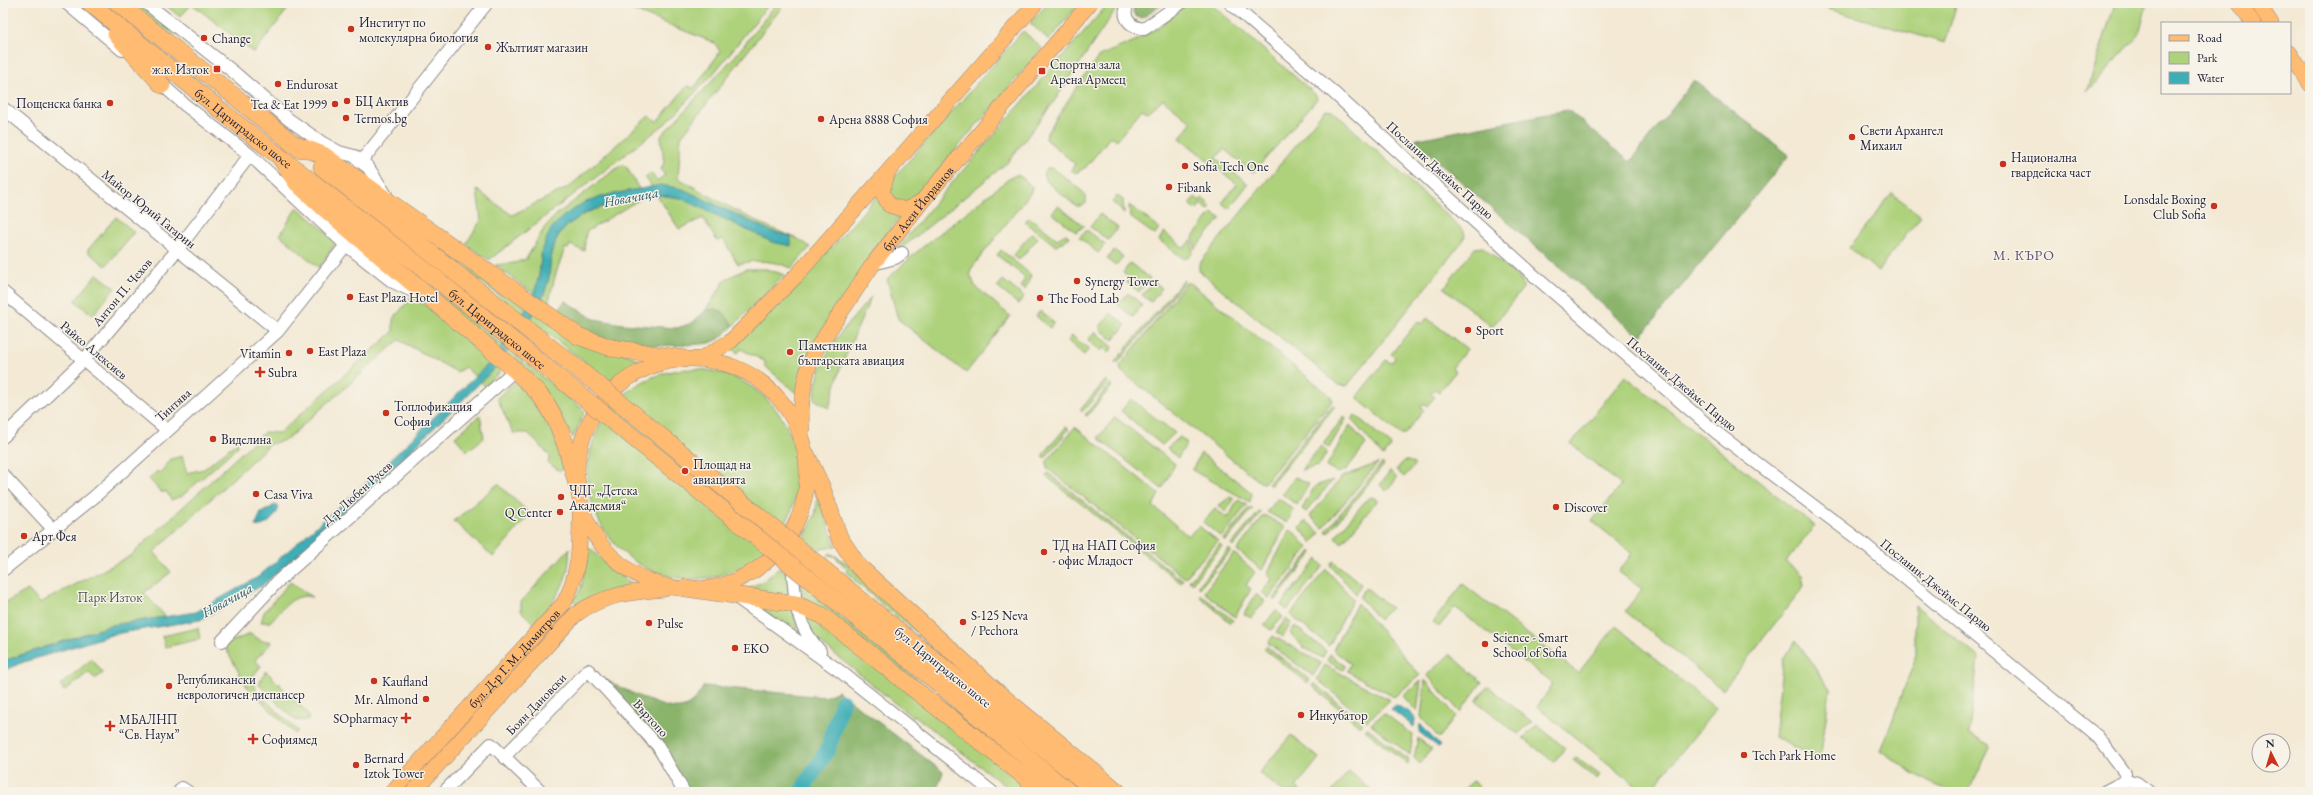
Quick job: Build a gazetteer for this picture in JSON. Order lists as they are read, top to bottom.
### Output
{
  "streets": {
    "highway": ["бул. Цариградско шосе"],
    "main road": ["бул. Асен Йорданов", "бул. Д-р Г. М. Димитров"],
    "street": [
      "Посланик Джеймс Пардю",
      "Майор Юрий Гагарин",
      "Антон П. Чехов",
      "Райко Алексиев",
      "Тинтява",
      "Д-р Любен Русев",
      "Боян Дановски",
      "Въртопо"
    ]
  },
  "crossings": [
    ["бул. Цариградско шосе", "Антон П. Чехов"],
    ["бул. Цариградско шосе", "Тинтява"],
    ["бул. Асен Йорданов", "бул. Д-р Г. М. Димитров"],
    ["Майор Юрий Гагарин", "Антон П. Чехов"],
    ["Майор Юрий Гагарин", "Тинтява"],
    ["Антон П. Чехов", "Райко Алексиев"],
    ["Райко Алексиев", "Тинтява"],
    ["Боян Дановски", "Въртопо"]
  ],
  "districts": ["М. КЪРО"],
  "water": ["Новачица"],
  "parks": ["Парк Изток"],
  "places": {
    "other": [
      "Институт по молекулярна биология",
      "Change",
      "Жълтият магазин",
      "Endurosat",
      "БЦ Актив",
      "Пощенска банка",
      "Tea & Eat 1999",
      "Termos.bg",
      "Арена 8888 София",
      "Свети Архангел Михаил",
      "Национална гвардейска част",
      "Sofia Tech One",
      "Fibank",
      "Lonsdale Boxing Club Sofia",
      "Synergy Tower",
      "East Plaza Hotel",
      "The Food Lab",
      "Sport",
      "East Plaza",
      "Паметник на българската авиация",
      "Vitamin",
      "Топлофикация София",
      "Виделина",
      "Площад на авиацията",
      "Casa Viva",
      "ЧДГ „Детска Академия“",
      "Discover",
      "Q Center",
      "Арт Фея",
      "ТД на НАП София - офис Младост",
      "S-125 Neva / Pechora",
      "Pulse",
      "Science - Smart School of Sofia",
      "EKO",
      "Kaufland",
      "Републикански неврологичен диспансер",
      "Mr. Almond",
      "Инкубатор",
      "Tech Park Home",
      "Bernard Iztok Tower"
    ],
    "transit": ["ж.к. Изток", "Спортна зала Арена Армеец"],
    "health": [
      "Subra",
      "SOpharmacy",
      "MБАЛНП “Св. Наум”",
      "Софиямед"
    ]
  },
  "legend": ["Road", "Park", "Water"],
  "north": "top"
}
